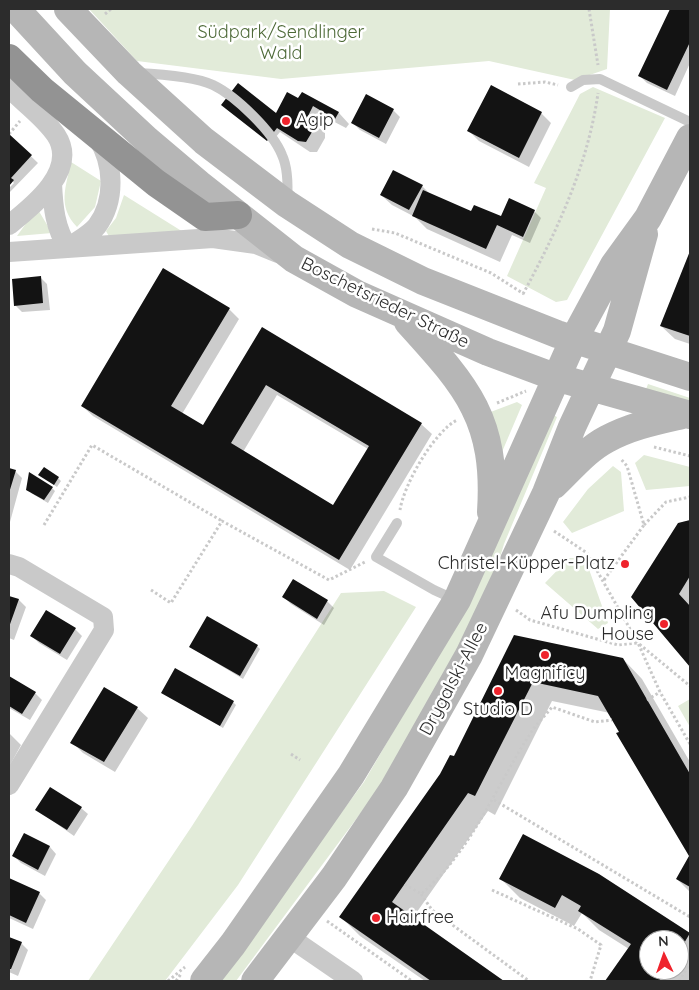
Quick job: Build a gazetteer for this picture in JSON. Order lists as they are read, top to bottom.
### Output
{
  "streets": {
    "main road": ["Boschetsrieder Straße", "Drygalski-Allee"]
  },
  "crossings": [
    ["Boschetsrieder Straße", "Drygalski-Allee"]
  ],
  "parks": ["Südpark/Sendlinger Wald"],
  "places": [
    "Agip",
    "Christel-Küpper-Platz",
    "Afu Dumpling House",
    "Magnificy",
    "Studio D",
    "Hairfree"
  ],
  "north": "top"
}
